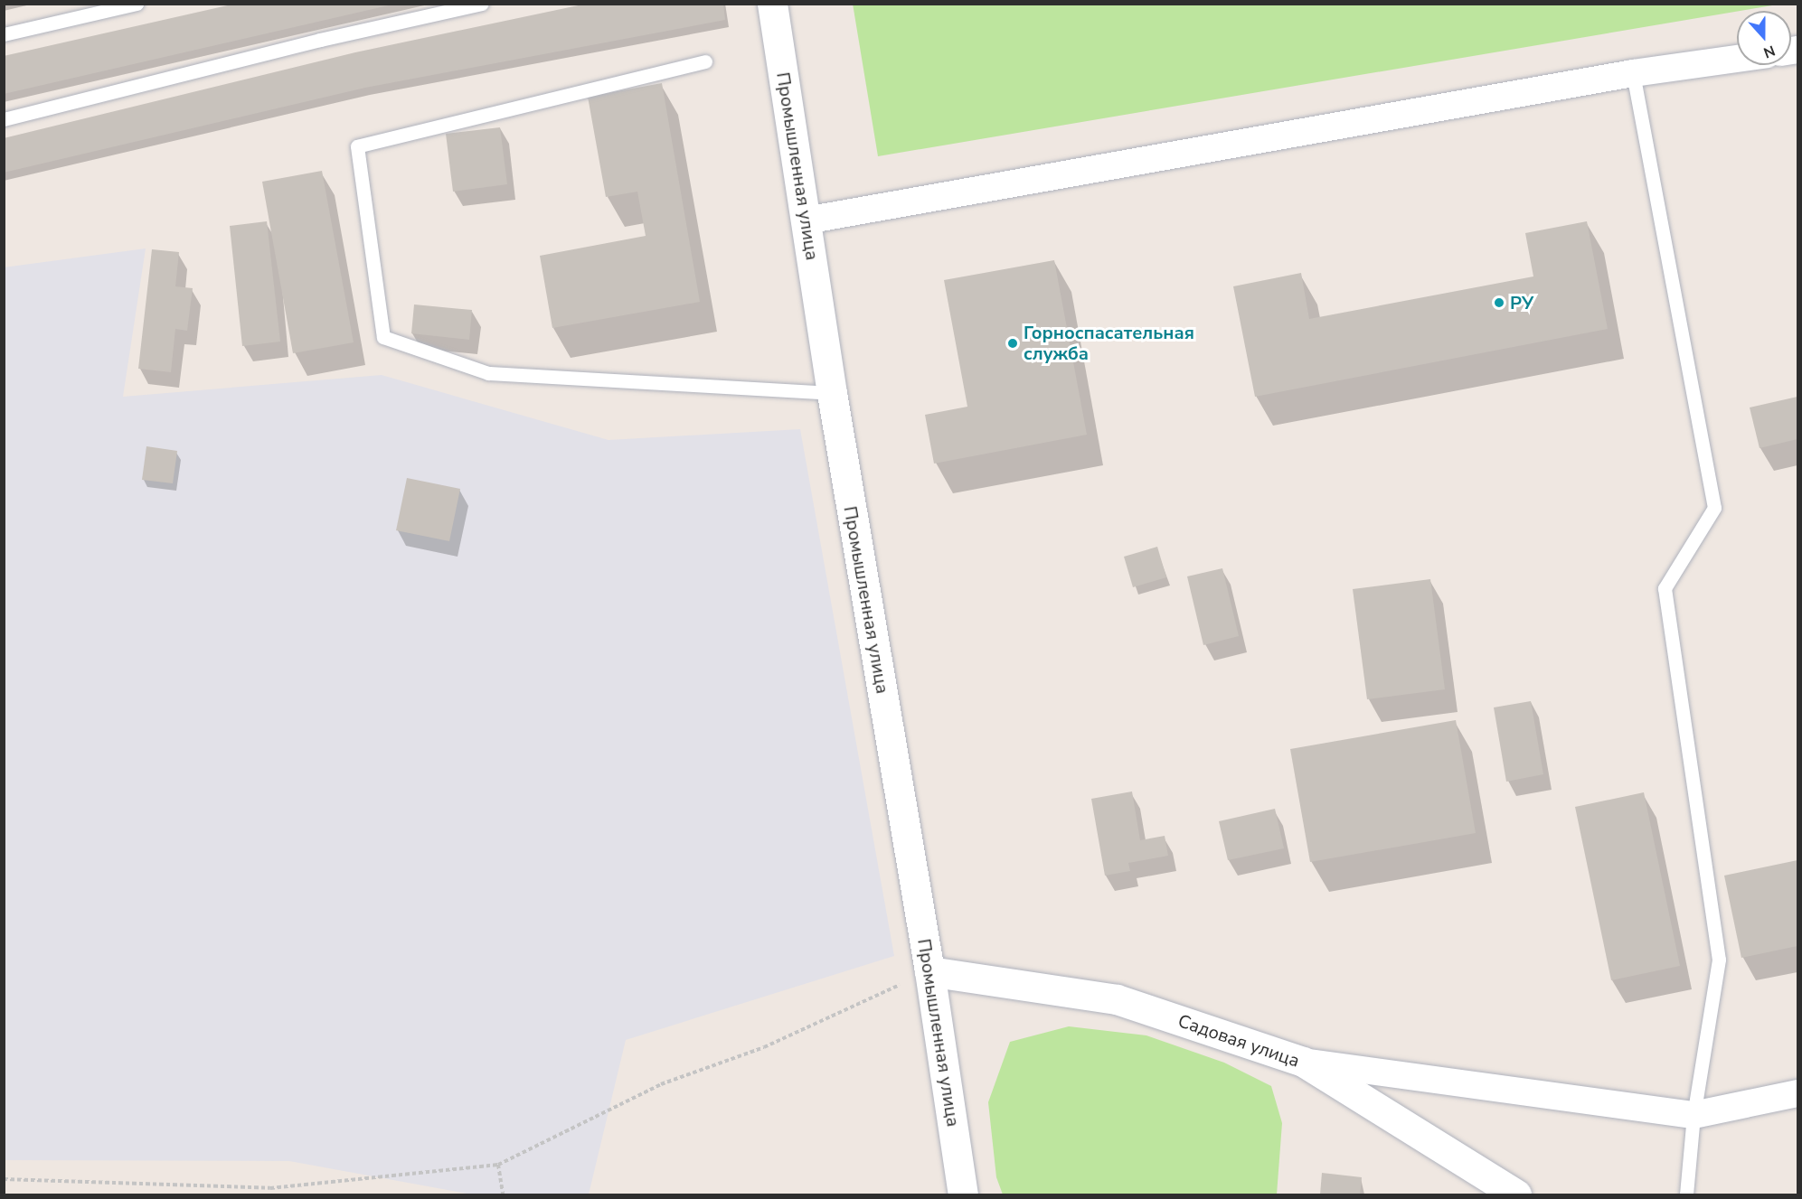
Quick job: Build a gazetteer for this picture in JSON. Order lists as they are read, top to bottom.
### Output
{
  "streets": {
    "main road": ["Промышленная улица", "Садовая улица"]
  },
  "crossings": [
    ["Промышленная улица", "Садовая улица"]
  ],
  "places": ["РУ", "Горноспасательная служба"],
  "north": "bottom"
}
